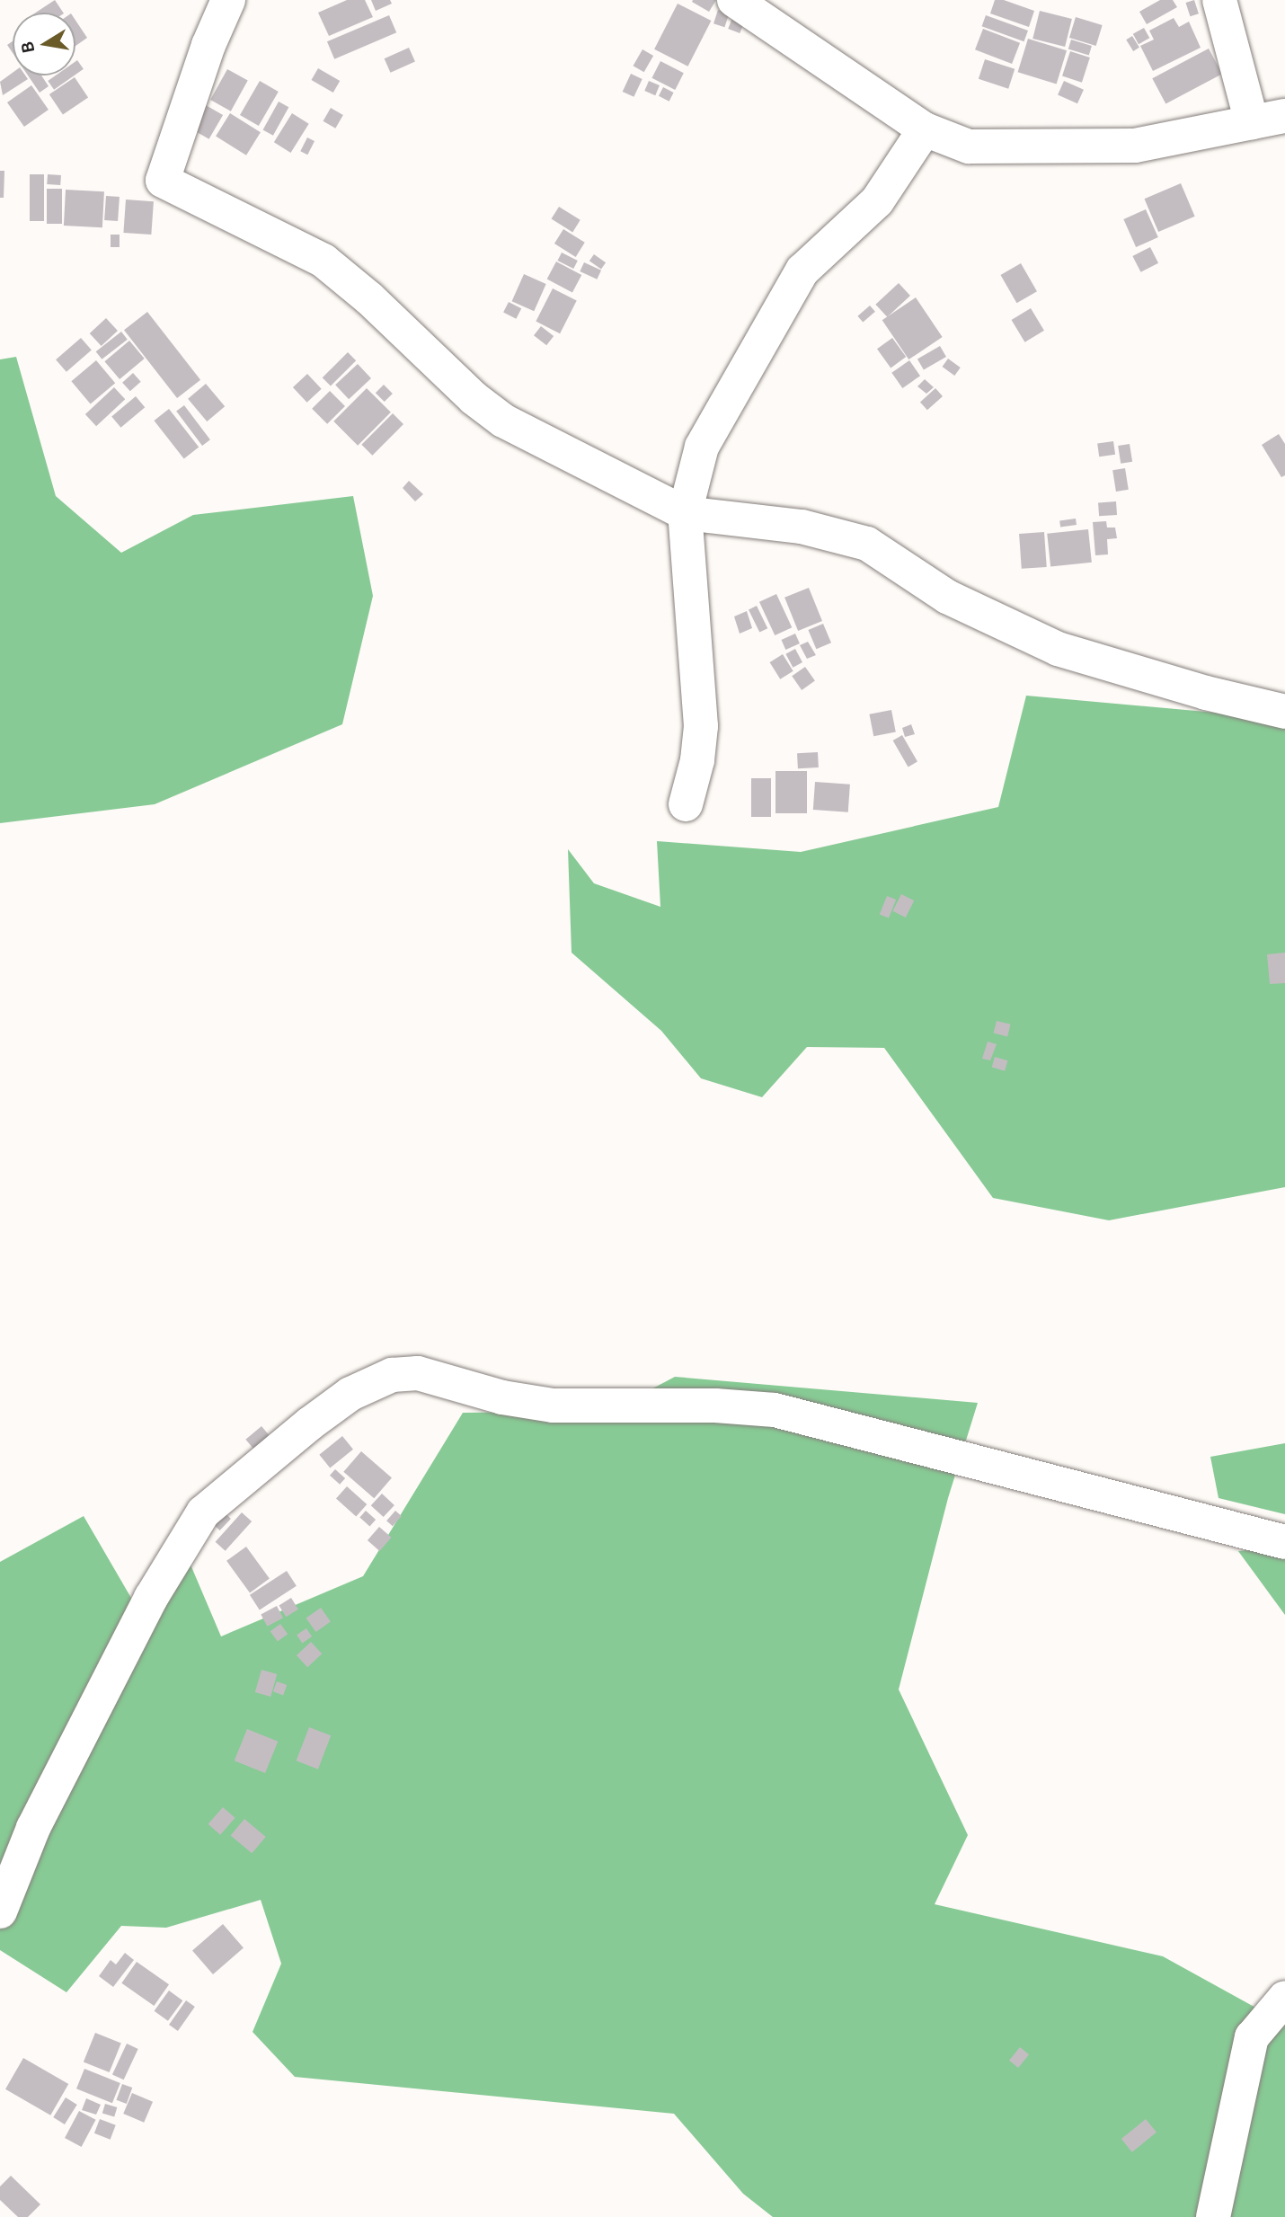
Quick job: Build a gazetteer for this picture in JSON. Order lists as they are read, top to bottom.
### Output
{
  "north": "left"
}
